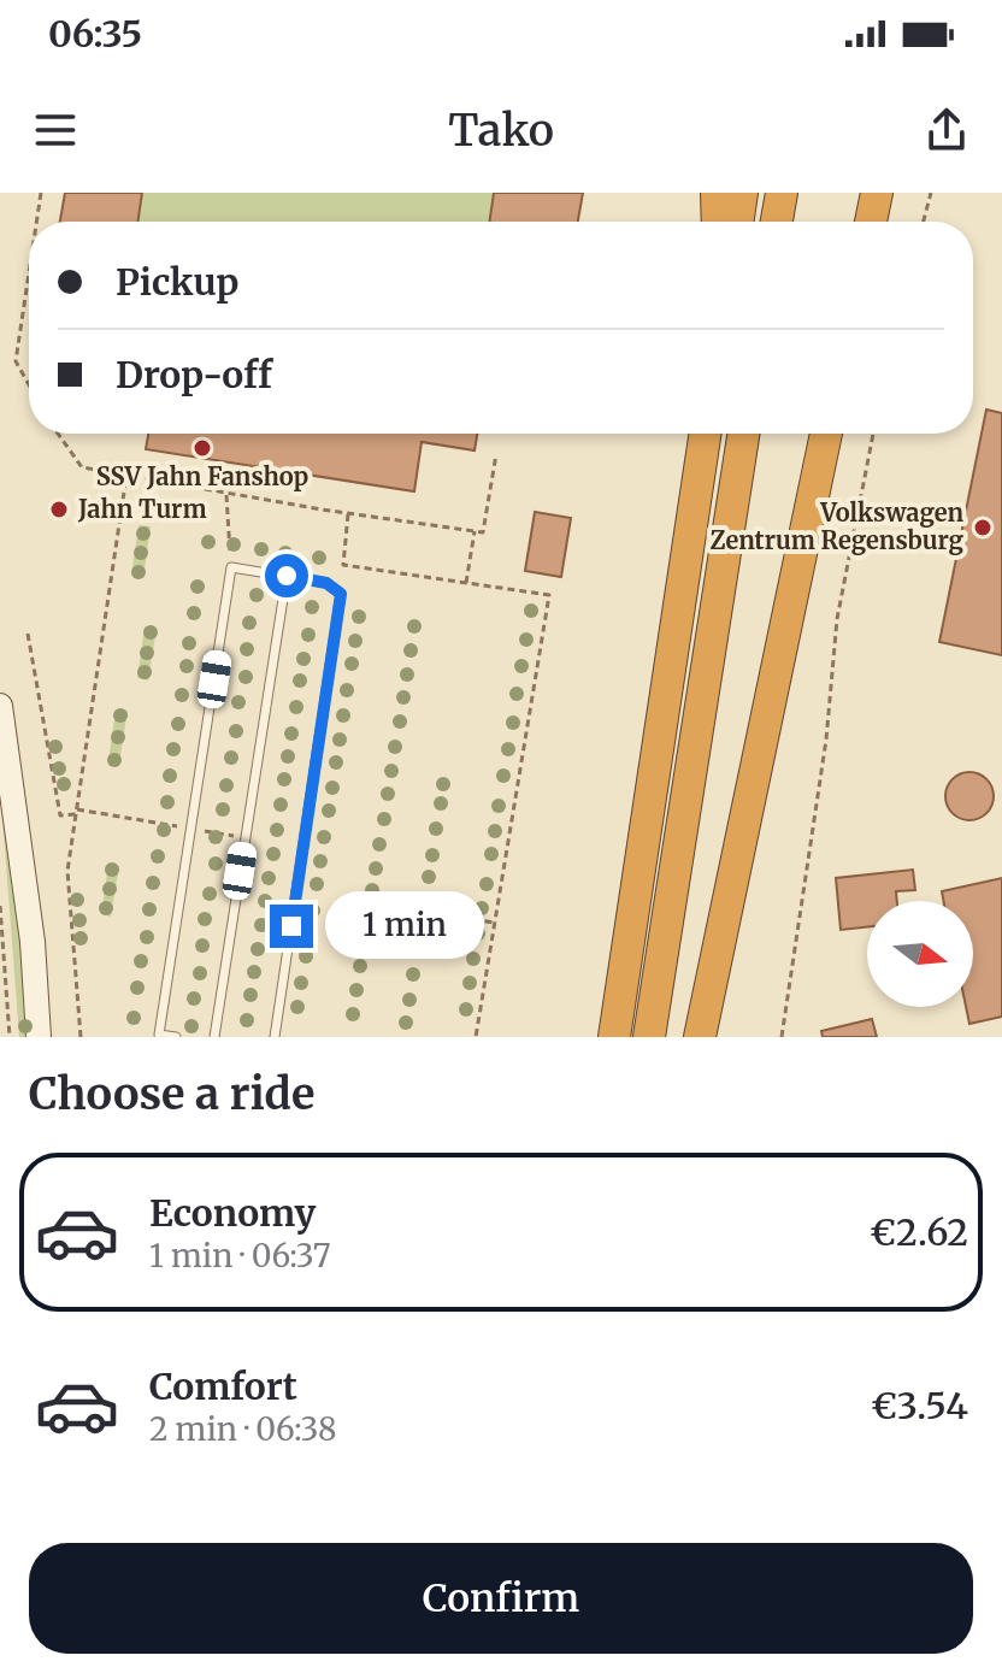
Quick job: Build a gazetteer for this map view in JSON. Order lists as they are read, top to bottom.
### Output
{
  "places": ["SSV Jahn Fanshop", "Jahn Turm", "Volkswagen Zentrum Regensburg"],
  "north": "right",
  "page": {
    "status": "06:35",
    "header": "Tako",
    "banner": ["Pickup", "Drop-off"],
    "bubble": "1 min",
    "heading": "Choose a ride",
    "list": [
      {
        "name": "Economy",
        "note": "1 min · 06:37",
        "value": "€2.62"
      },
      {
        "name": "Comfort",
        "note": "2 min · 06:38",
        "value": "€3.54"
      }
    ],
    "buttons": "Confirm"
  }
}
